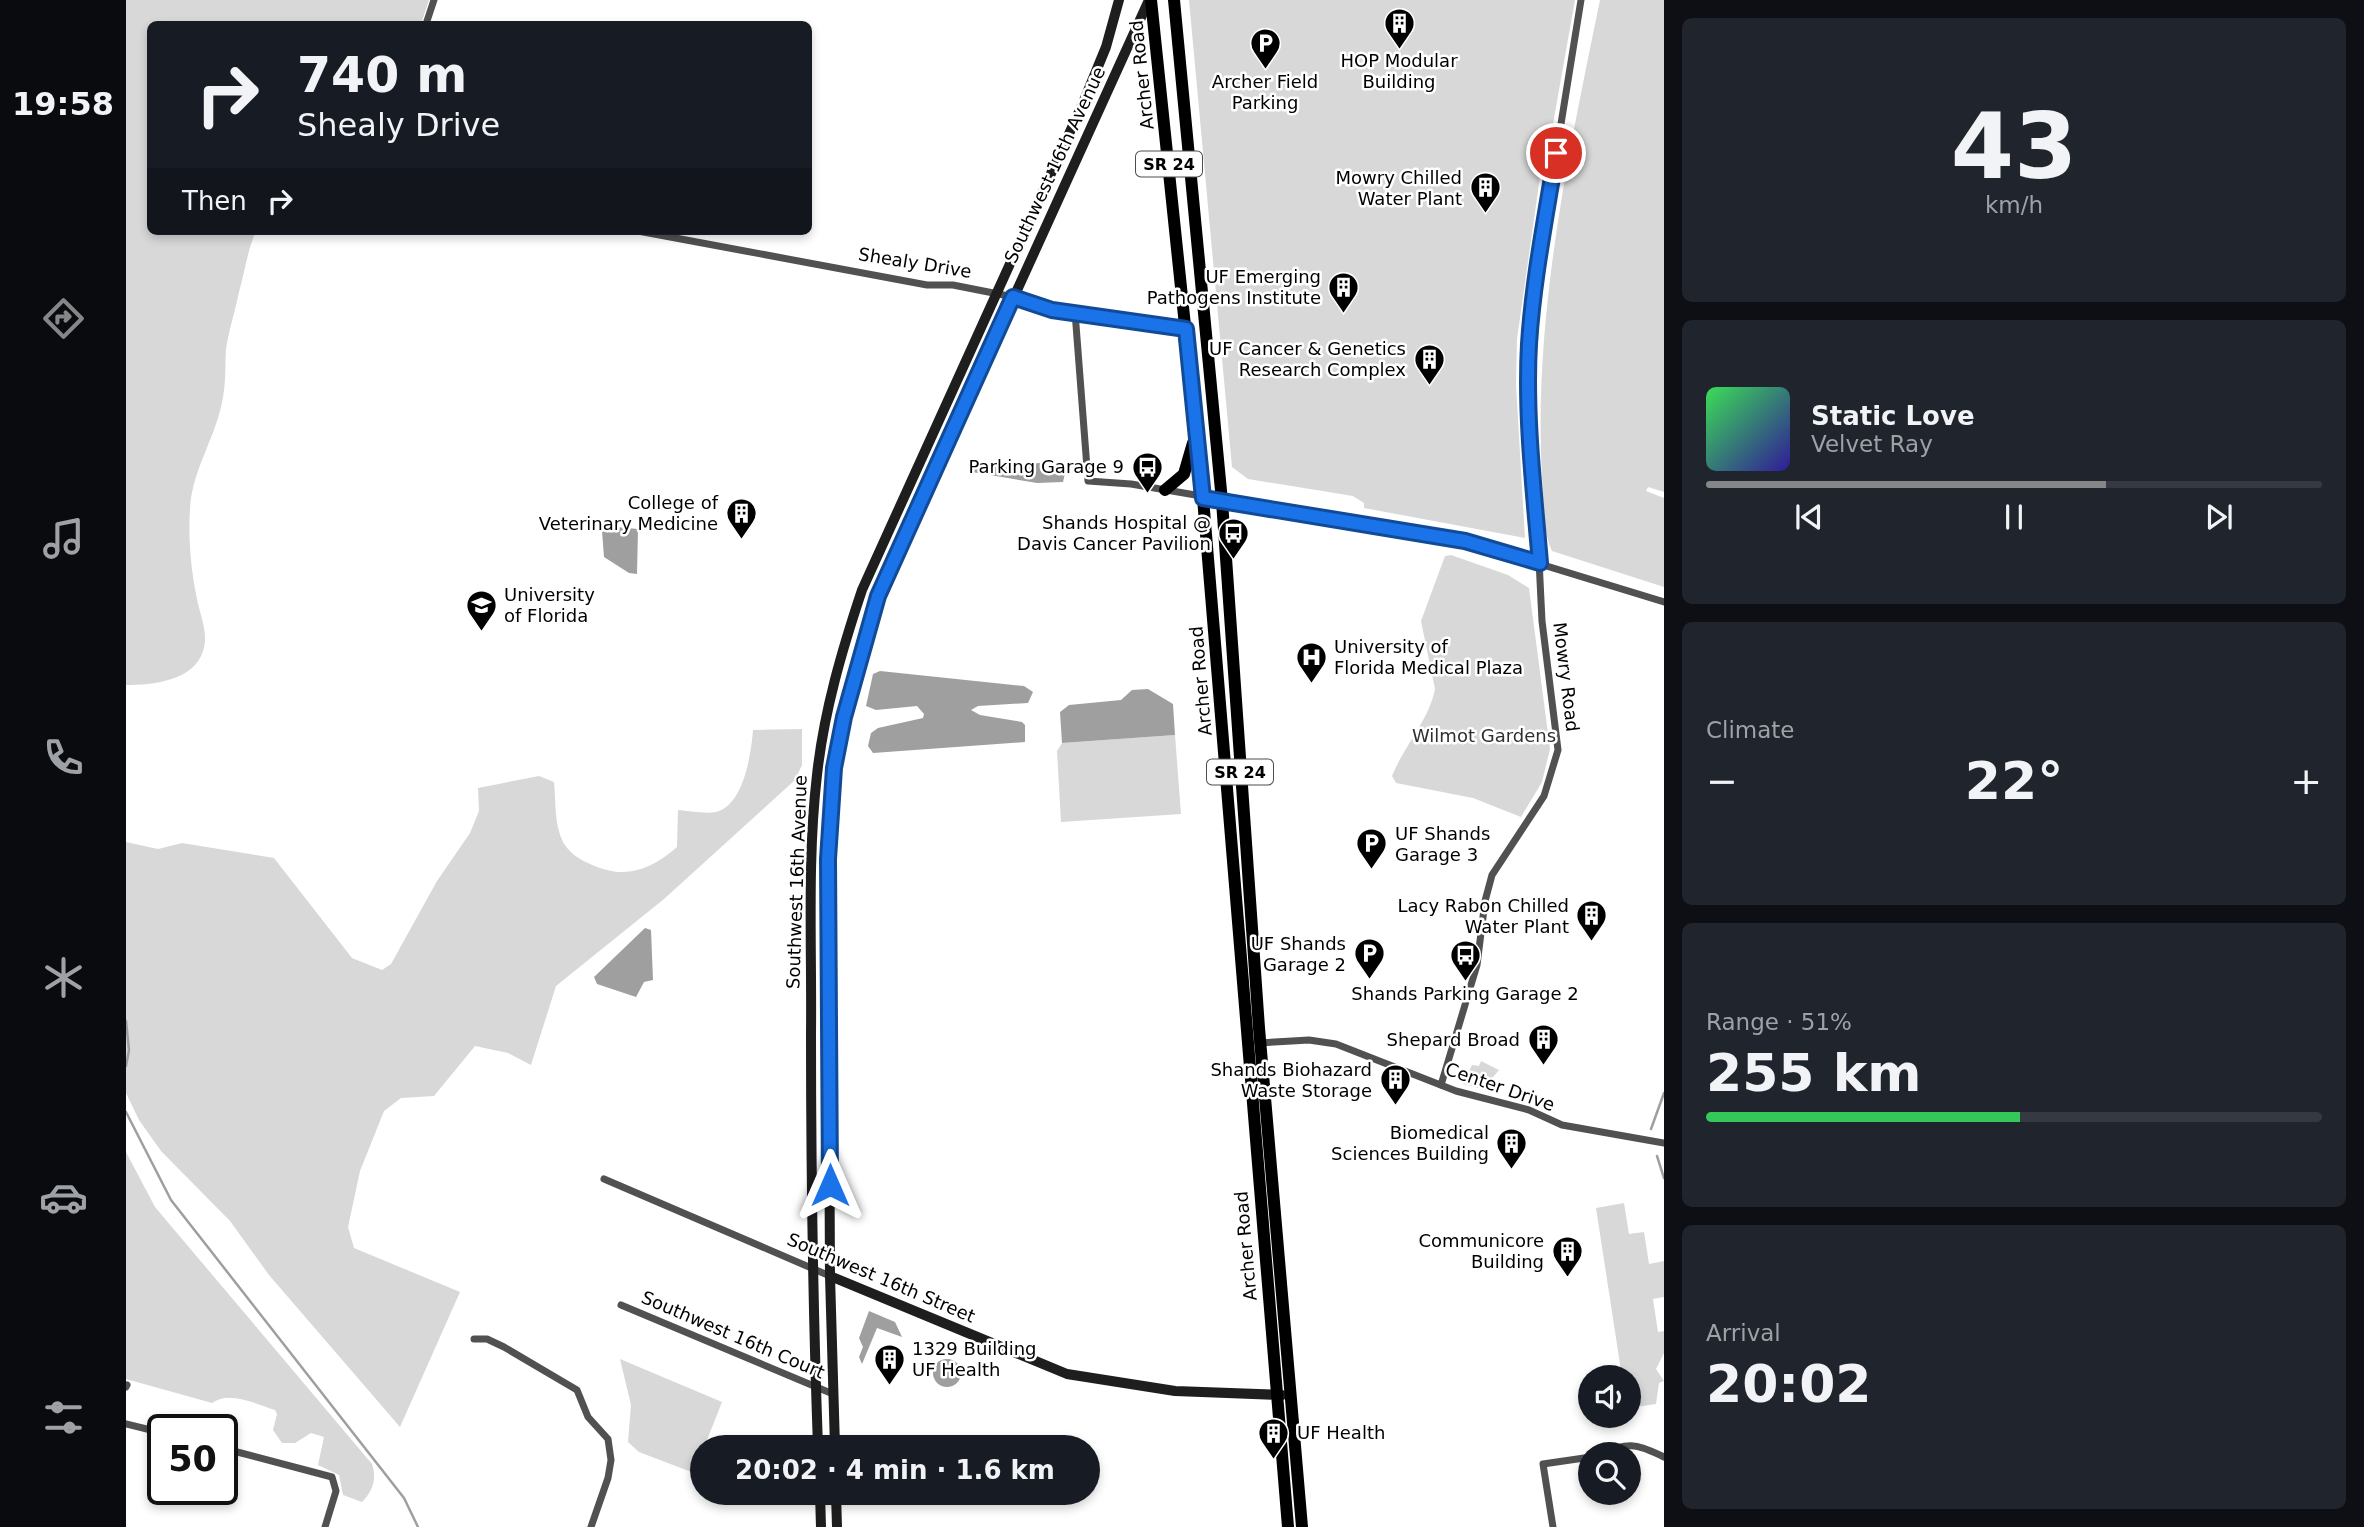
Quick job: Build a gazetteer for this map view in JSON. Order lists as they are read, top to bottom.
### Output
{
  "streets": {
    "main road": [
      "Archer Road",
      "SR 24",
      "Southwest 16th Avenue",
      "Southwest 16th Street"
    ],
    "street": [
      "Shealy Drive",
      "Mowry Road",
      "Center Drive",
      "Southwest 16th Court"
    ]
  },
  "crossings": [
    ["Archer Road", "Southwest 16th Avenue"],
    ["Archer Road", "Shealy Drive"],
    ["Archer Road", "Center Drive"],
    ["Archer Road", "Southwest 16th Street"],
    ["Southwest 16th Avenue", "Shealy Drive"],
    ["Southwest 16th Avenue", "Southwest 16th Street"],
    ["Southwest 16th Avenue", "Southwest 16th Court"],
    ["Mowry Road", "Center Drive"]
  ],
  "parks": ["Wilmot Gardens"],
  "places": {
    "building": [
      "HOP Modular Building",
      "Mowry Chilled Water Plant",
      "UF Emerging Pathogens Institute",
      "UF Cancer & Genetics Research Complex",
      "College of Veterinary Medicine",
      "Lacy Rabon Chilled Water Plant",
      "Shepard Broad",
      "Shands Biohazard Waste Storage",
      "Biomedical Sciences Building",
      "Communicore Building",
      "1329 Building UF Health",
      "UF Health"
    ],
    "parking": ["Archer Field Parking", "UF Shands Garage 3", "UF Shands Garage 2"],
    "bus stop": ["Parking Garage 9", "Shands Hospital @ Davis Cancer Pavilion", "Shands Parking Garage 2"],
    "school or university": ["University of Florida"],
    "hospital": ["University of Florida Medical Plaza"]
  },
  "page": {
    "tabs": "19:58",
    "tile": [
      ["43", "km/h"],
      "Climate",
      ["Range · 51%", "255 km"],
      ["Arrival", "20:02"]
    ],
    "turn": ["740 m", "Shealy Drive"],
    "then": "Then",
    "song": ["Static Love", "Velvet Ray"],
    "heat": ["−", "22°", "+"],
    "limit": "50",
    "trip": "20:02 · 4 min · 1.6 km"
  }
}
